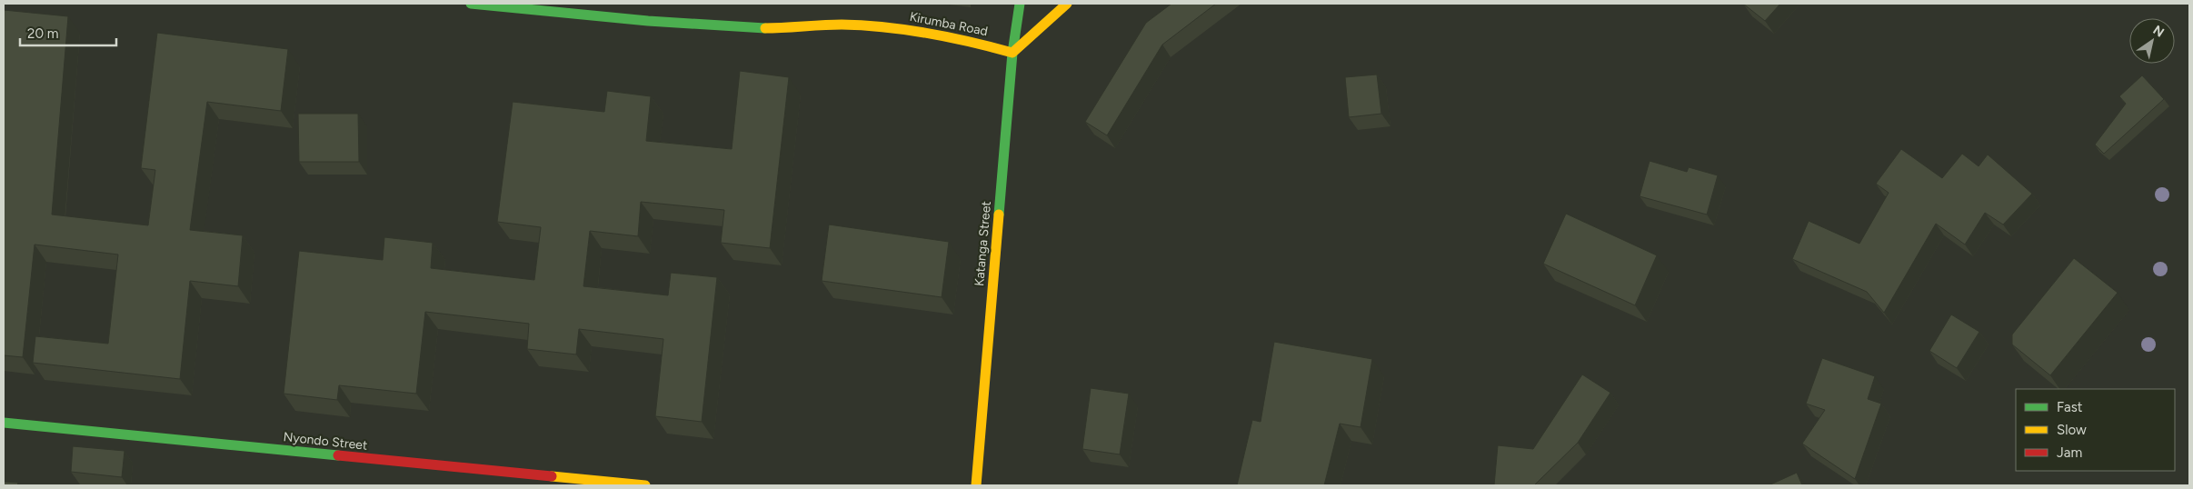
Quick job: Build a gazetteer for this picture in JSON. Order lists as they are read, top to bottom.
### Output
{
  "streets": {
    "street": ["Kirumba Road", "Katanga Street", "Nyondo Street"]
  },
  "crossings": [
    ["Kirumba Road", "Katanga Street"]
  ],
  "legend": ["Fast", "Slow", "Jam"],
  "scale_bar": "20 m",
  "north": "top right"
}
